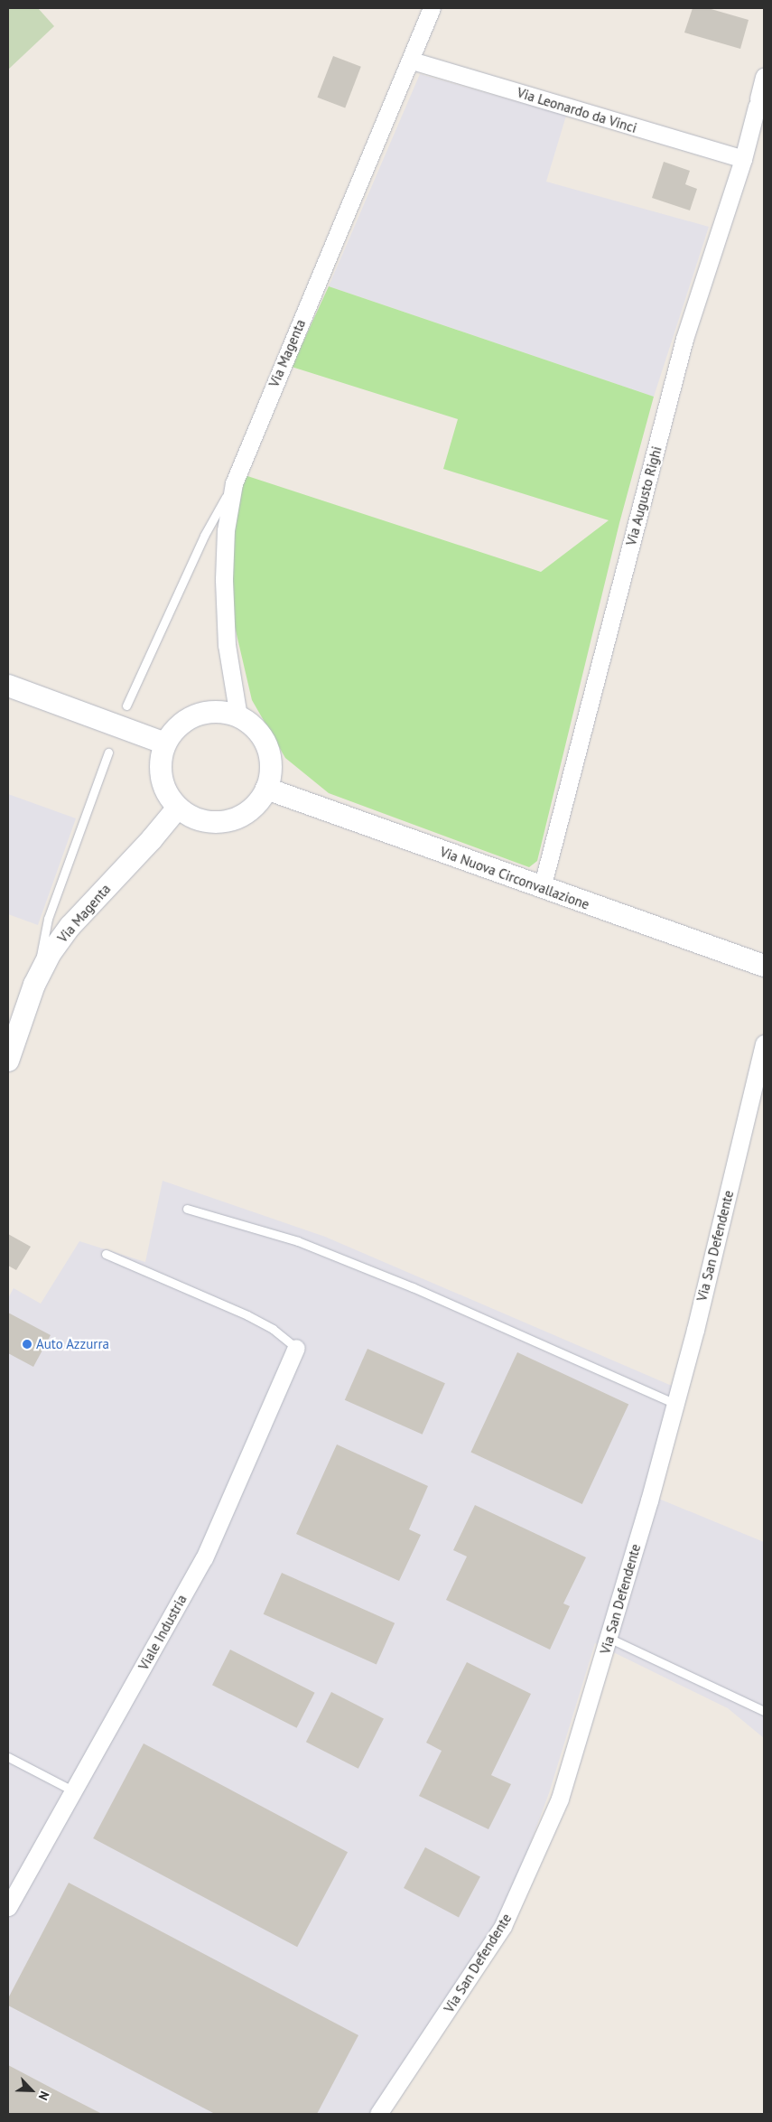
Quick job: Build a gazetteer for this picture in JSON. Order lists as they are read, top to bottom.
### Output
{
  "streets": {
    "street": [
      "Via Leonardo da Vinci",
      "Via Magenta",
      "Via Augusto Righi",
      "Via Nuova Circonvallazione",
      "Via San Defendente",
      "Viale Industria"
    ]
  },
  "crossings": [
    ["Via Leonardo da Vinci", "Via Magenta"],
    ["Via Leonardo da Vinci", "Via Augusto Righi"],
    ["Via Magenta", "Via Nuova Circonvallazione"],
    ["Via Augusto Righi", "Via Nuova Circonvallazione"]
  ],
  "places": ["Auto Azzurra"],
  "north": "bottom right"
}
